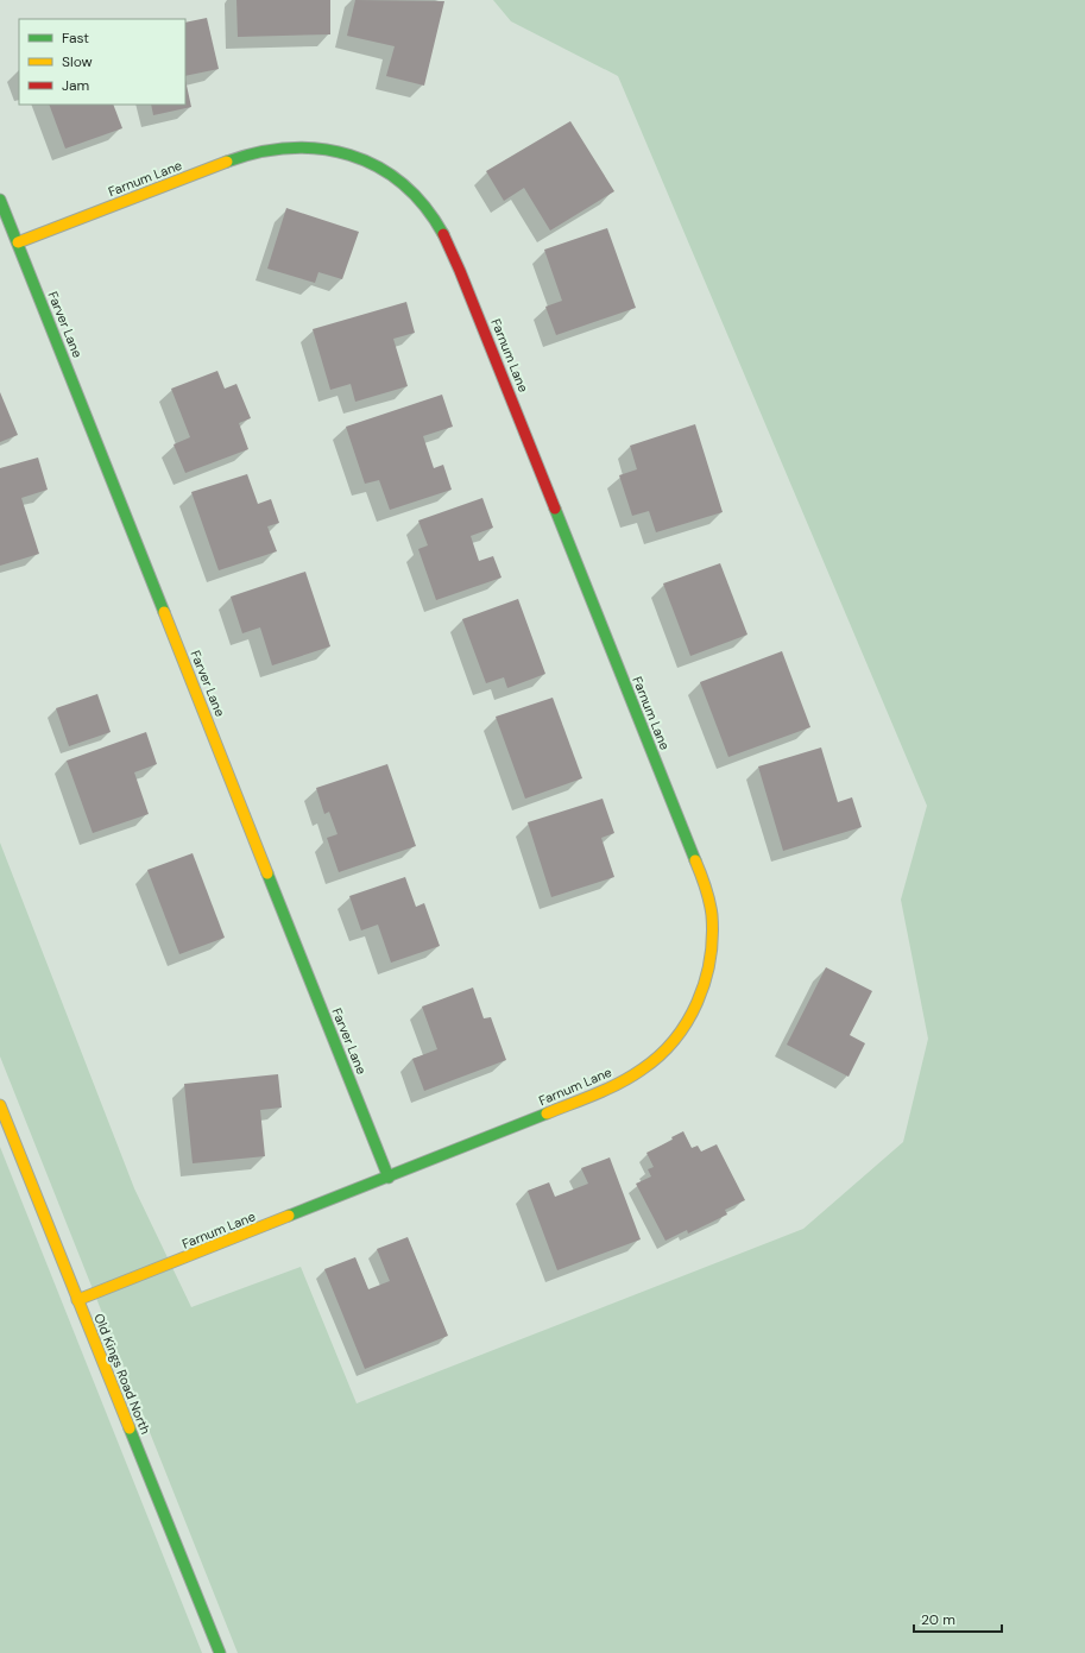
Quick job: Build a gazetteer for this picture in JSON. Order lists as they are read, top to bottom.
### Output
{
  "streets": {
    "street": ["Farnum Lane", "Farver Lane", "Old Kings Road North"]
  },
  "crossings": [
    ["Farnum Lane", "Farver Lane"],
    ["Farnum Lane", "Old Kings Road North"]
  ],
  "legend": ["Fast", "Slow", "Jam"],
  "scale_bar": "20 m"
}
